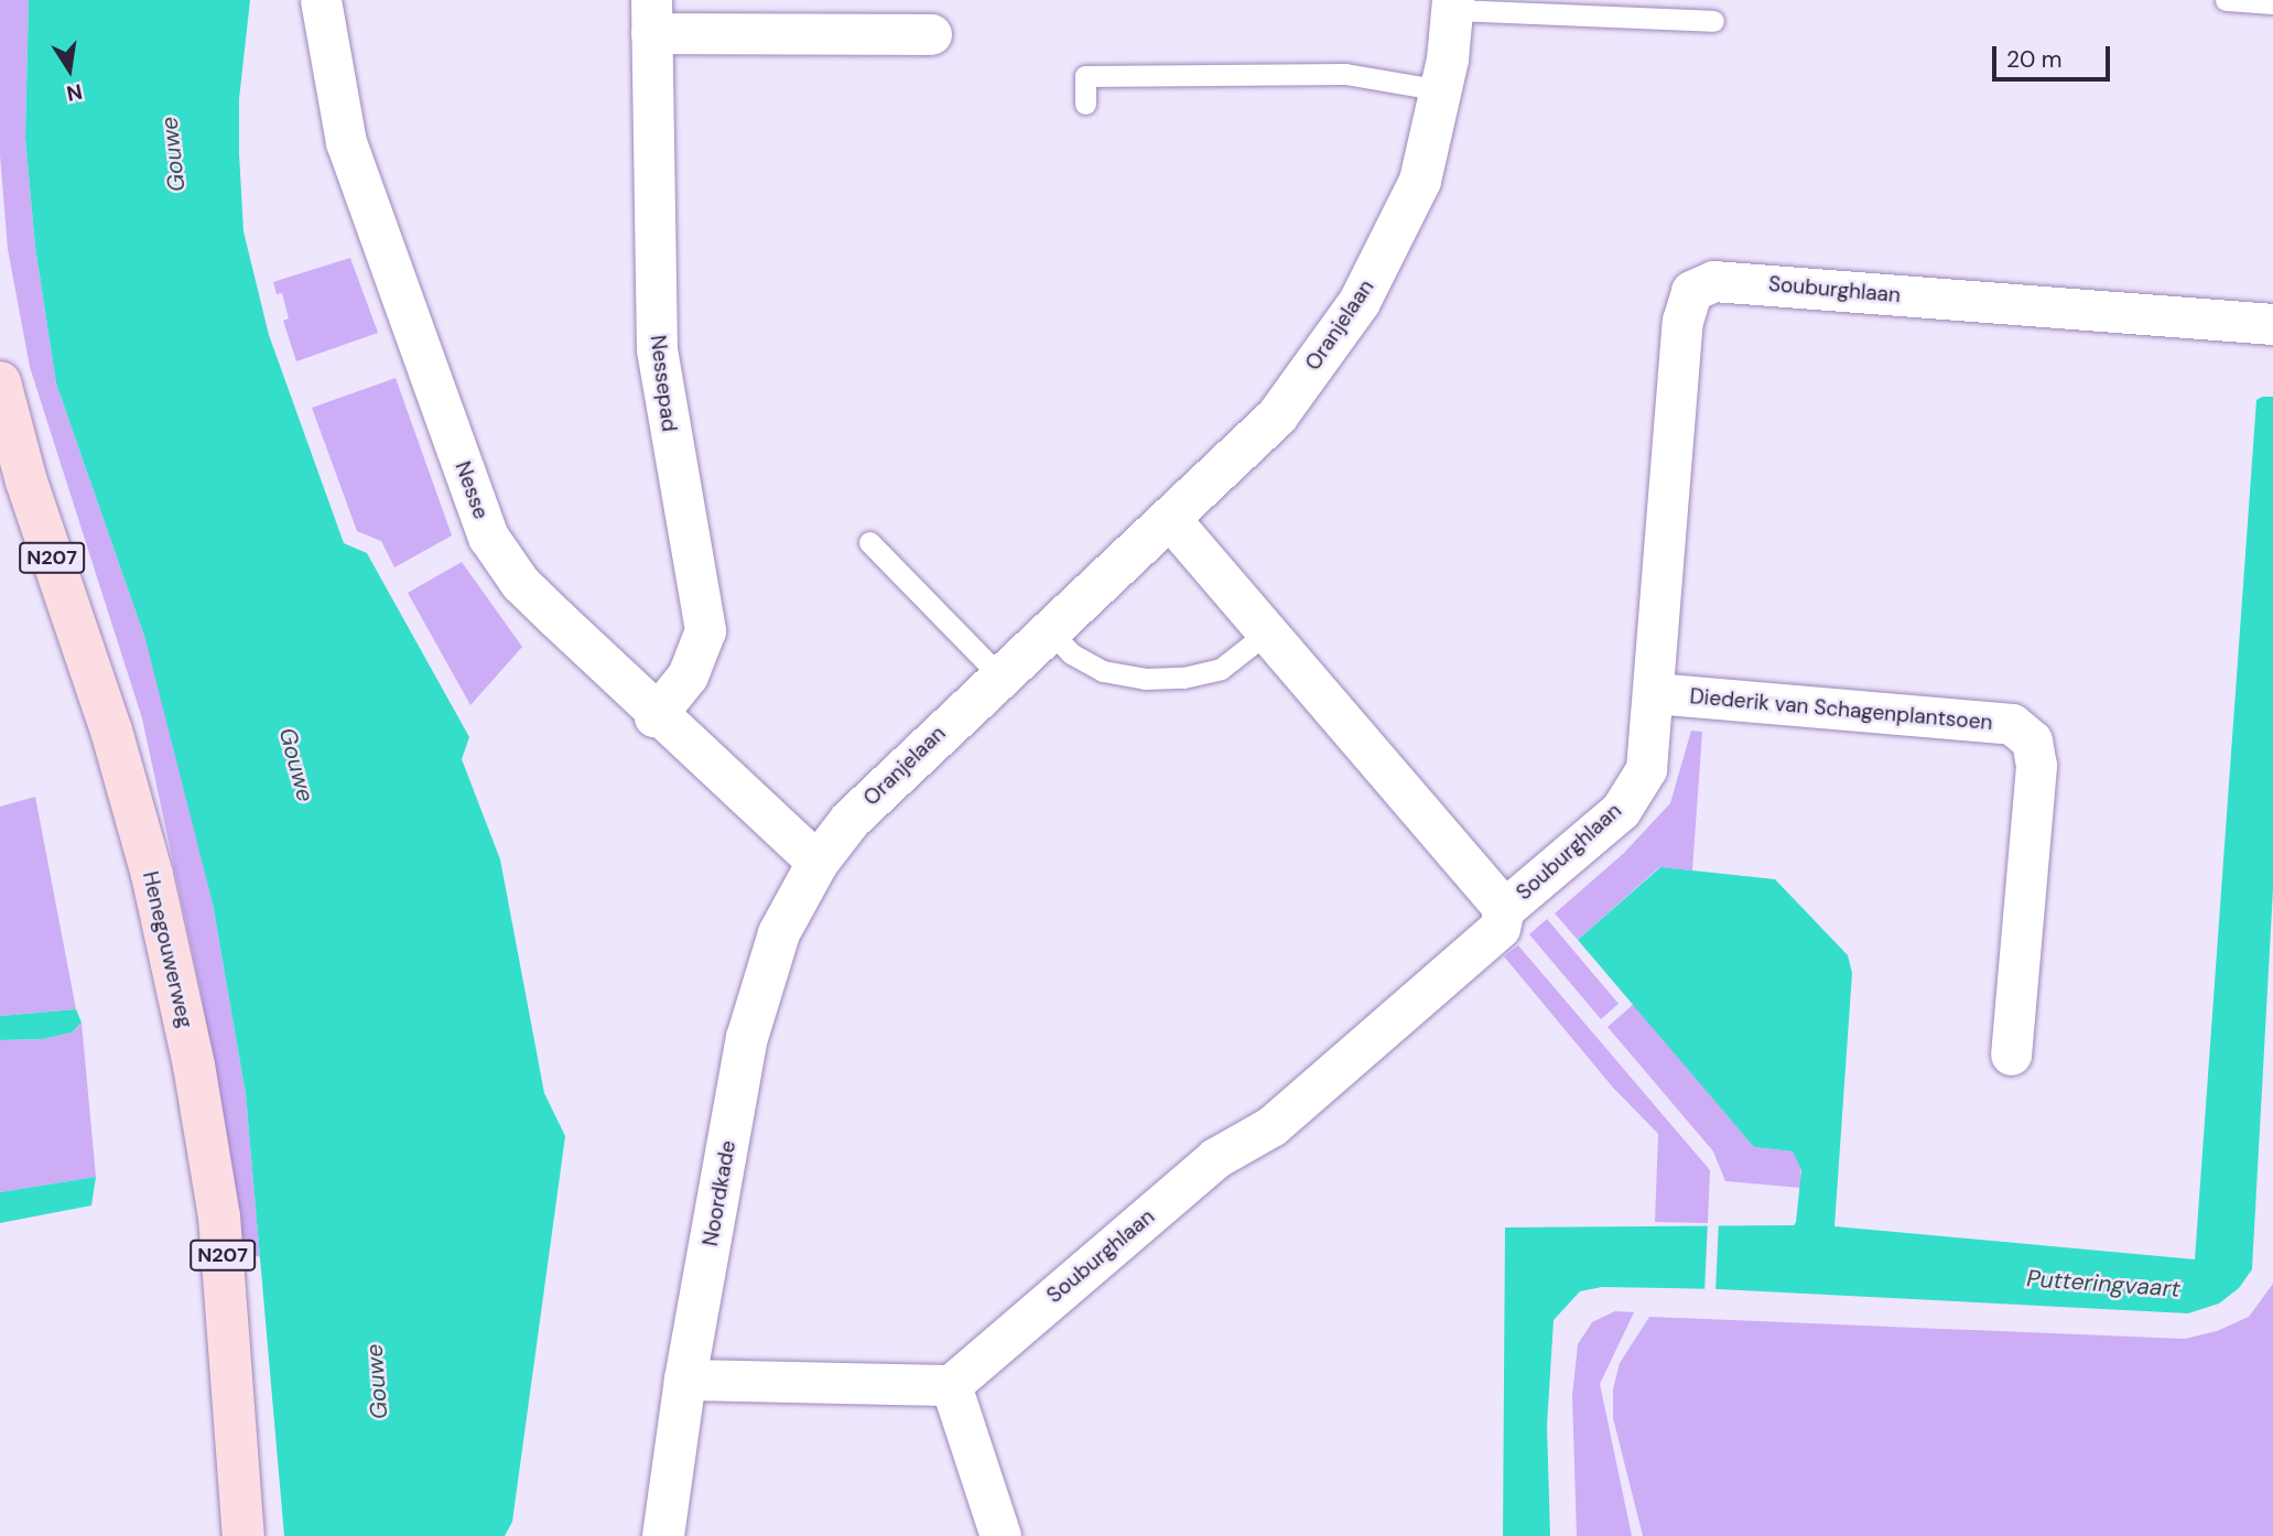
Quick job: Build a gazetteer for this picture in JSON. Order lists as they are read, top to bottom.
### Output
{
  "streets": {
    "main road": ["N207", "Henegouwerweg"],
    "street": [
      "Souburghlaan",
      "Oranjelaan",
      "Nessepad",
      "Nesse",
      "Diederik van Schagenplantsoen",
      "Noordkade"
    ]
  },
  "crossings": [
    ["Souburghlaan", "Diederik van Schagenplantsoen"],
    ["Oranjelaan", "Nesse"],
    ["Oranjelaan", "Noordkade"],
    ["Nessepad", "Nesse"],
    ["Nesse", "Noordkade"]
  ],
  "water": ["Gouwe", "Putteringvaart"],
  "scale_bar": "20 m",
  "north": "bottom"
}
